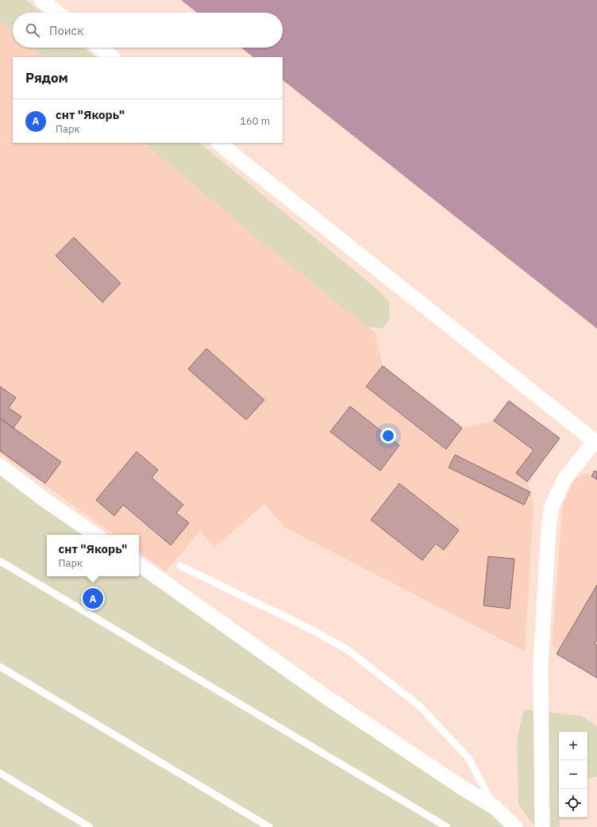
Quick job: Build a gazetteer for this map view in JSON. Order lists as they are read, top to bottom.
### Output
{
  "page": {
    "search": "Поиск",
    "heading": "Рядом",
    "list": [
      {
        "mark": "A",
        "name": "снт \"Якорь\"",
        "note": "Парк",
        "value": "160 m"
      }
    ],
    "popup": ["снт \"Якорь\"", "Парк"],
    "pins": "A",
    "map_buttons": ["+", "−"]
  }
}
